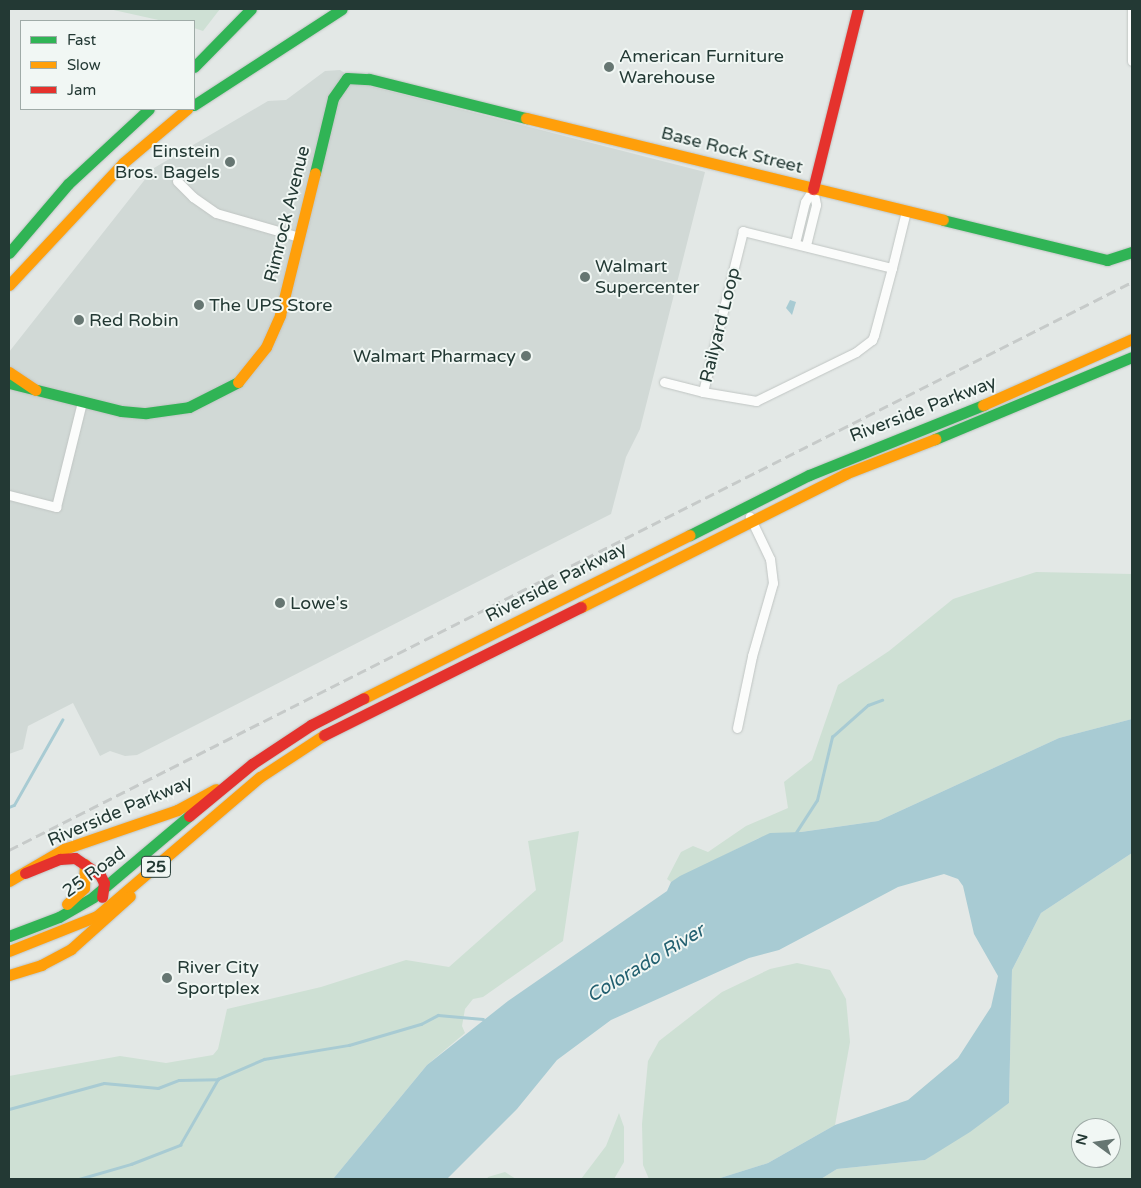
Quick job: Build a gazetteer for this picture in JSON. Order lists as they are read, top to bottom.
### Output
{
  "streets": {
    "main road": [
      "Base Rock Street",
      "Rimrock Avenue",
      "Riverside Parkway",
      "25",
      "25 Road"
    ],
    "street": ["Railyard Loop"]
  },
  "crossings": [
    ["Base Rock Street", "Rimrock Avenue"],
    ["Riverside Parkway", "25 Road"]
  ],
  "water": ["Colorado River"],
  "places": [
    "American Furniture Warehouse",
    "Einstein Bros. Bagels",
    "Walmart Supercenter",
    "The UPS Store",
    "Red Robin",
    "Walmart Pharmacy",
    "Lowe's",
    "River City Sportplex"
  ],
  "legend": ["Fast", "Slow", "Jam"],
  "north": "left"
}
